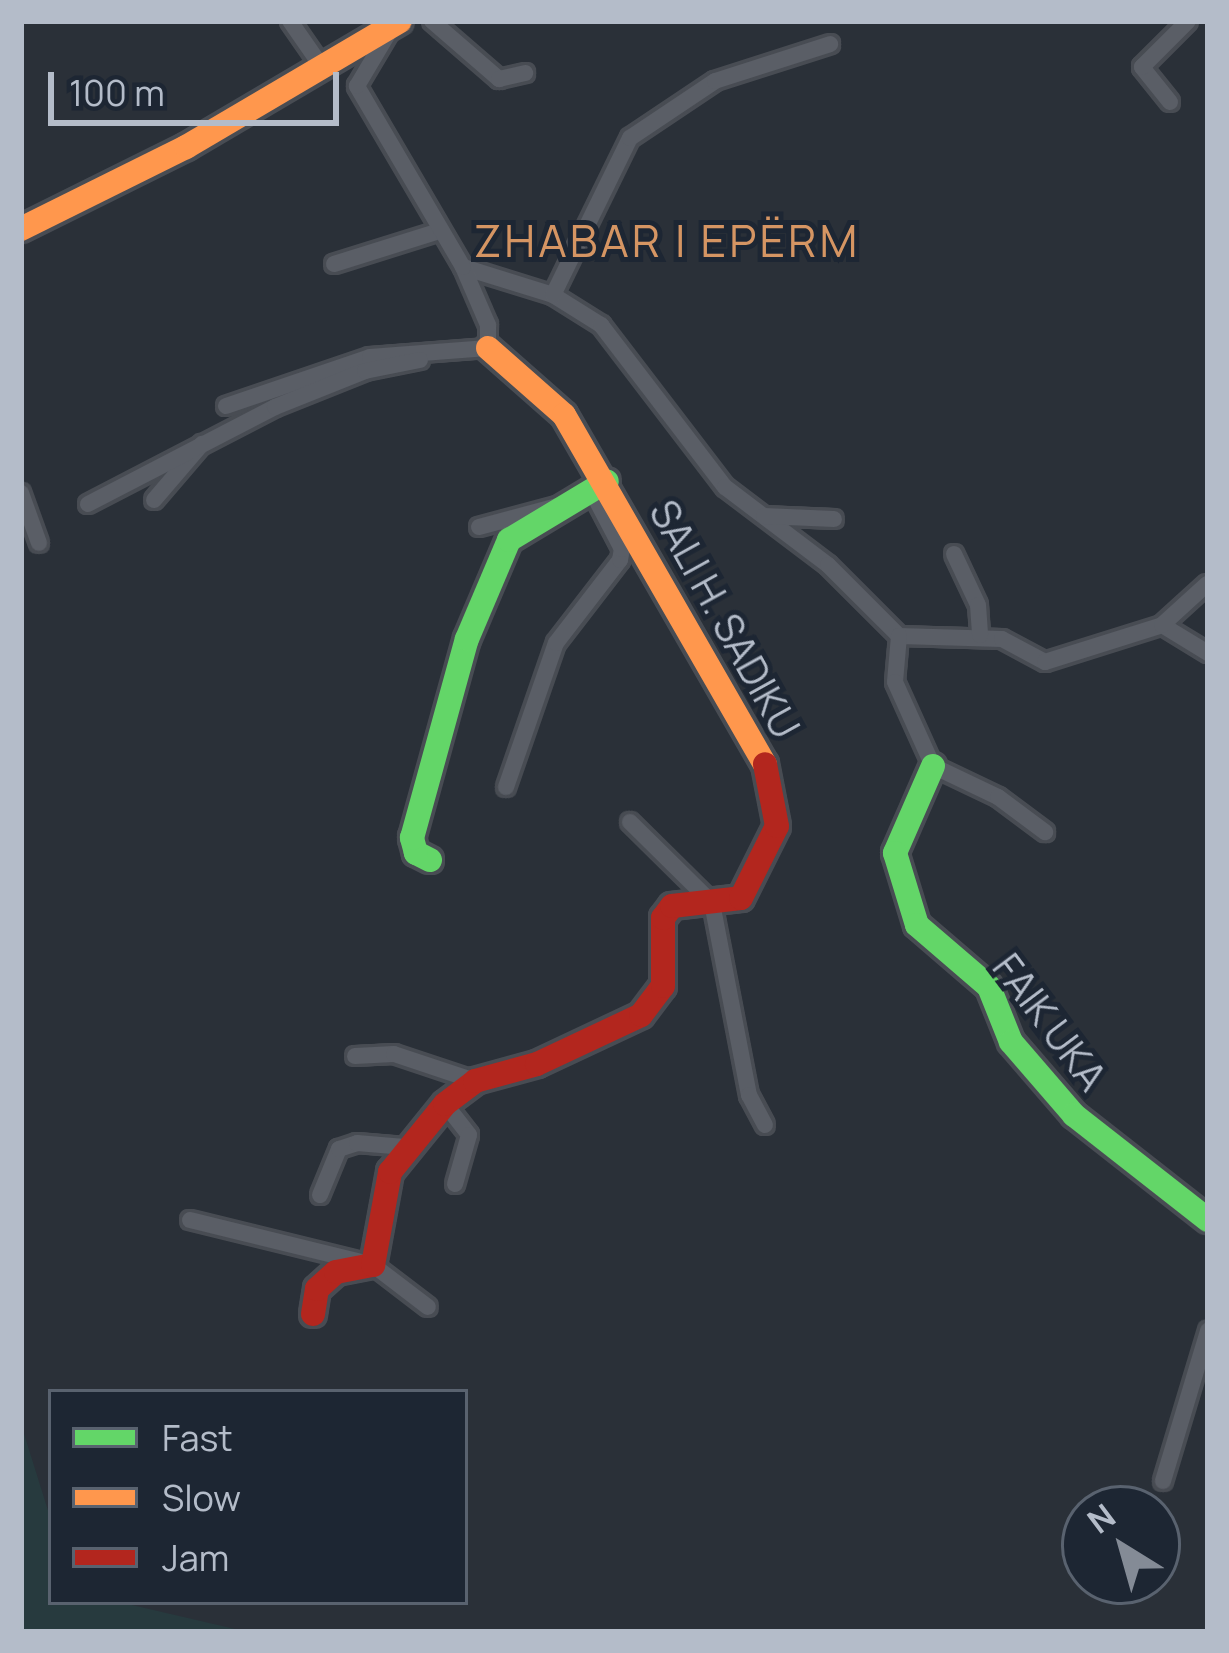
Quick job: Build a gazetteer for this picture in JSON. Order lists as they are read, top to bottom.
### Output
{
  "streets": {
    "street": ["SALI H. SADIKU", "FAIK UKA"]
  },
  "districts": ["ZHABAR I EPËRM"],
  "legend": ["Fast", "Slow", "Jam"],
  "scale_bar": "100 m",
  "north": "top left"
}
